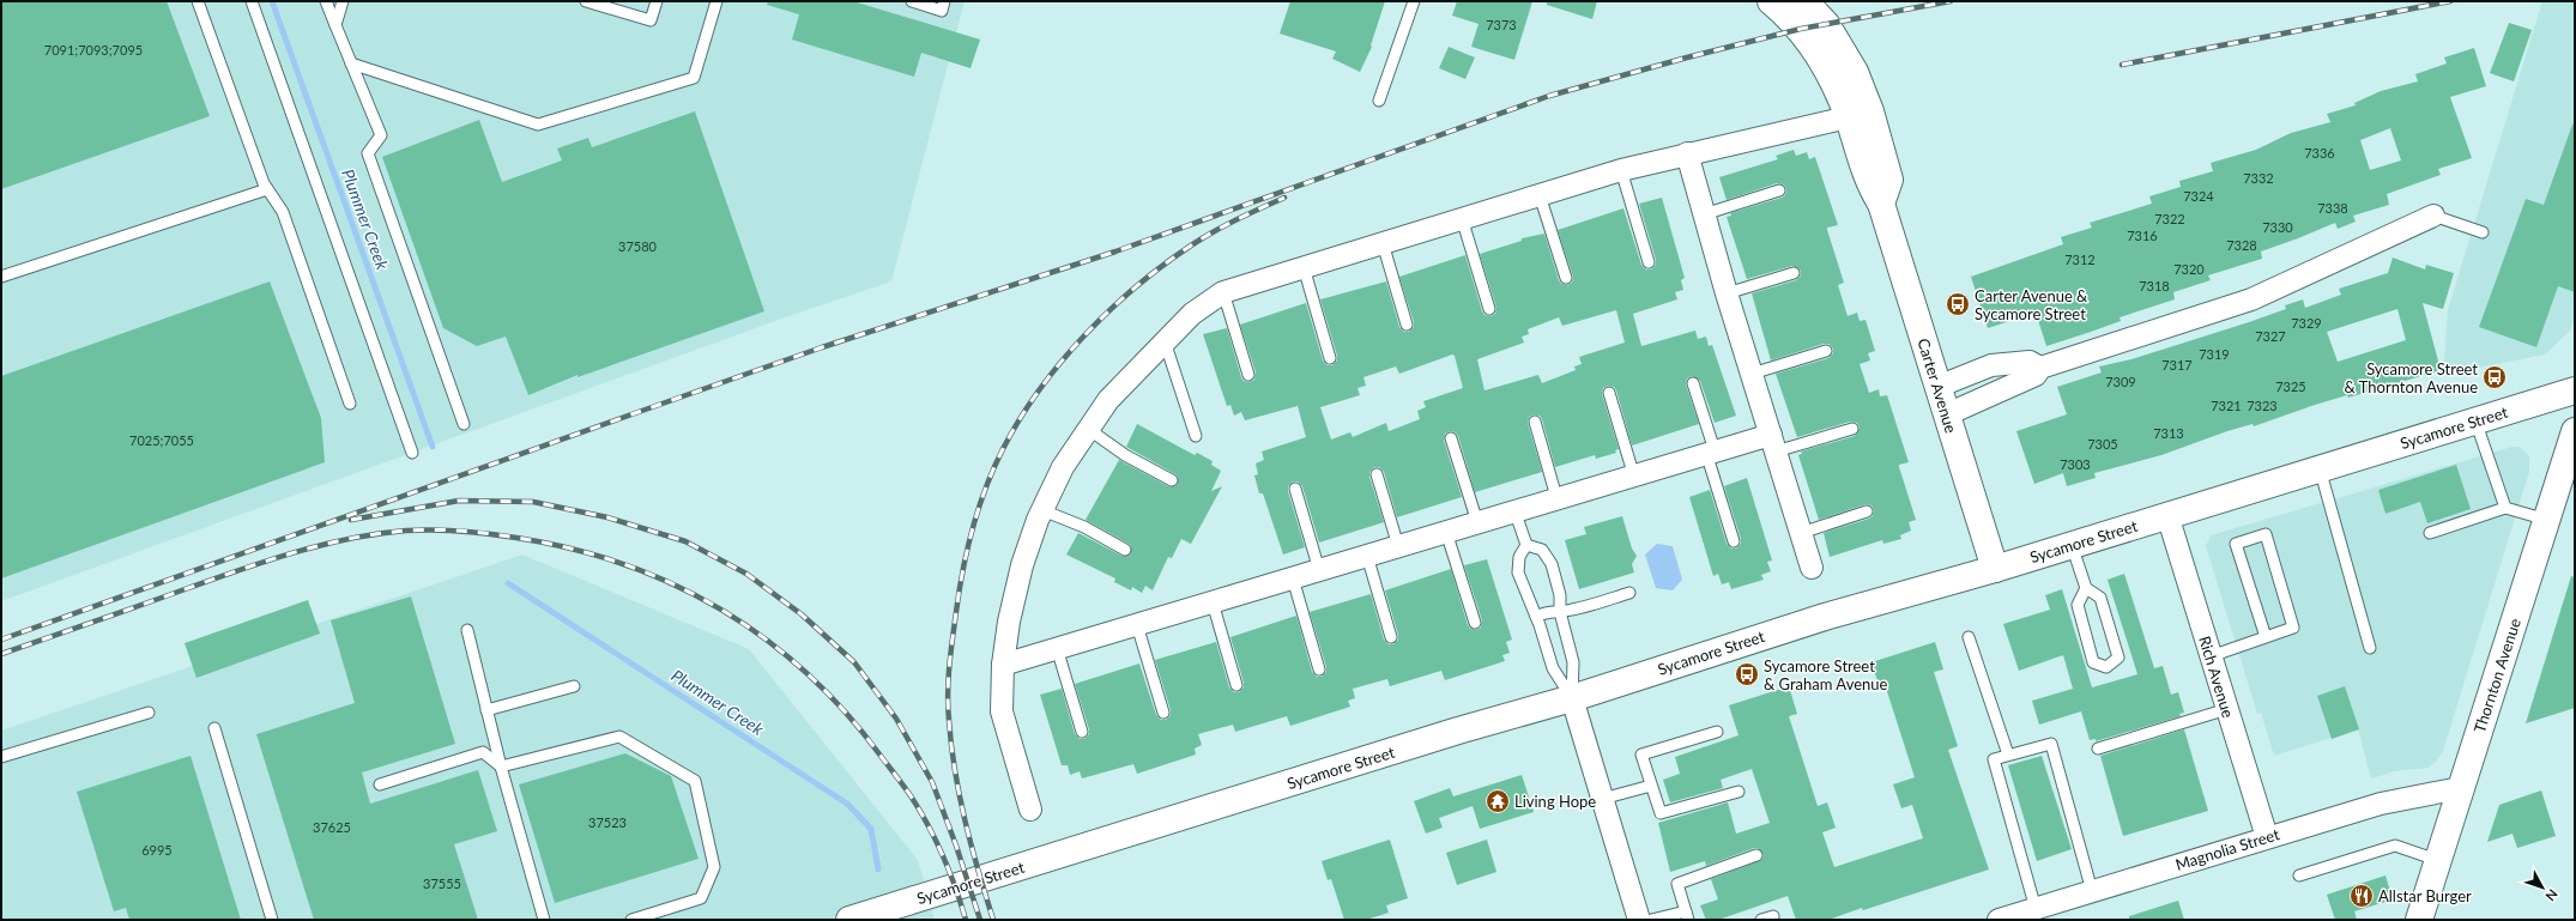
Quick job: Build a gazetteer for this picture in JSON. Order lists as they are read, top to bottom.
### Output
{
  "streets": {
    "street": [
      "Carter Avenue",
      "Sycamore Street",
      "Thornton Avenue",
      "Rich Avenue",
      "Magnolia Street"
    ]
  },
  "crossings": [
    ["Carter Avenue", "Sycamore Street"],
    ["Sycamore Street", "Rich Avenue"],
    ["Thornton Avenue", "Magnolia Street"],
    ["Rich Avenue", "Magnolia Street"]
  ],
  "water": ["Plummer Creek"],
  "places": {
    "bus stop": ["Carter Avenue & Sycamore Street", "Sycamore Street & Thornton Avenue", "Sycamore Street & Graham Avenue"],
    "temple": ["Living Hope"],
    "restaurant": ["Allstar Burger"]
  },
  "house_numbers": [
    "7373",
    "7091;7093;7095",
    "7336",
    "7332",
    "7324",
    "7338",
    "7322",
    "7330",
    "7316",
    "7328",
    "37580",
    "7312",
    "7320",
    "7318",
    "7329",
    "7327",
    "7319",
    "7317",
    "7309",
    "7325",
    "7321",
    "7323",
    "7313",
    "7025;7055",
    "7305",
    "7303",
    "37523",
    "37625",
    "6995",
    "37555"
  ],
  "north": "bottom right"
}
